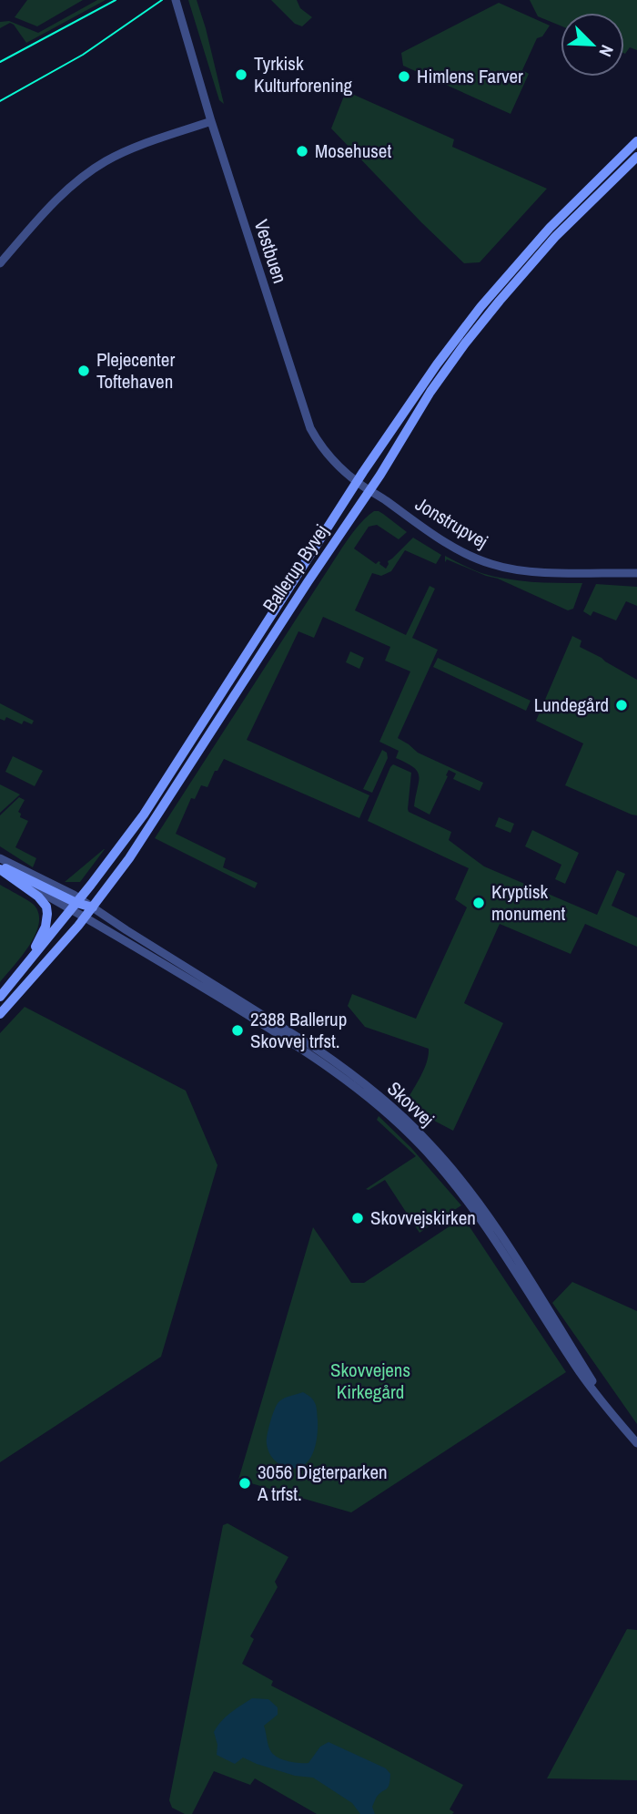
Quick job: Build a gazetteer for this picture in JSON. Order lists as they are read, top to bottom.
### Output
{
  "streets": {
    "main road": ["Ballerup Byvej"],
    "street": ["Vestbuen", "Jonstrupvej", "Skovvej"]
  },
  "crossings": [
    ["Vestbuen", "Jonstrupvej"],
    ["Vestbuen", "Ballerup Byvej"],
    ["Jonstrupvej", "Ballerup Byvej"],
    ["Ballerup Byvej", "Skovvej"]
  ],
  "parks": ["Skovvejens Kirkegård"],
  "places": [
    "Tyrkisk Kulturforening",
    "Himlens Farver",
    "Mosehuset",
    "Plejecenter Toftehaven",
    "Lundegård",
    "Kryptisk monument",
    "2388 Ballerup Skovvej trfst.",
    "Skovvejskirken",
    "3056 Digterparken A trfst."
  ],
  "north": "bottom right"
}
